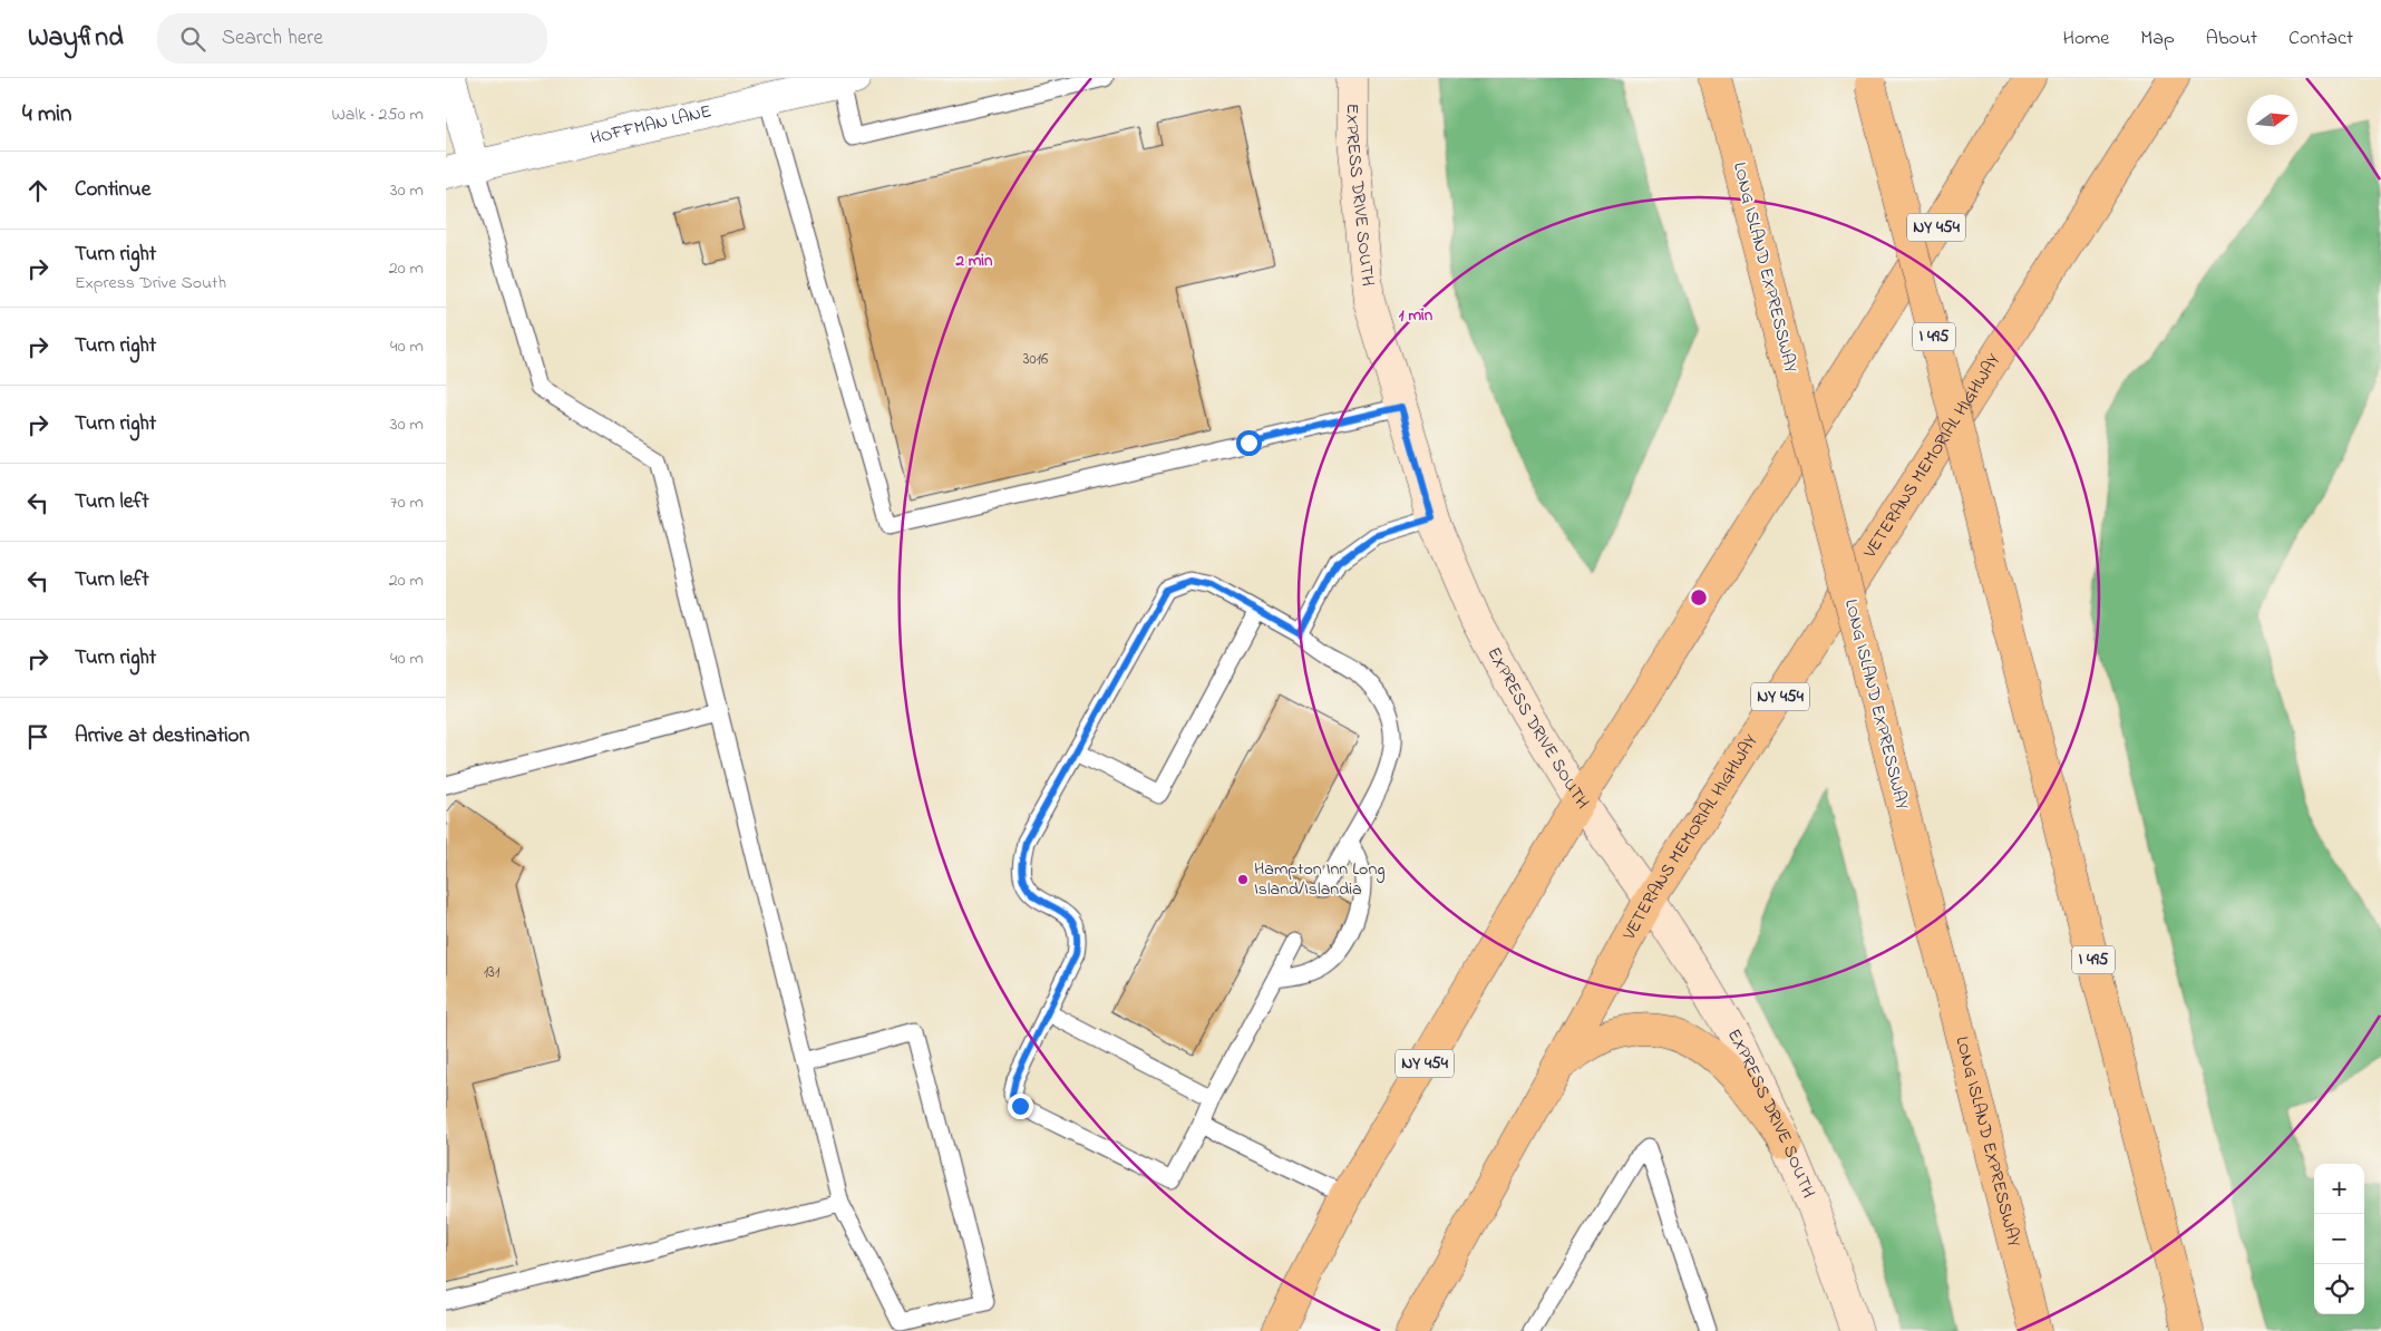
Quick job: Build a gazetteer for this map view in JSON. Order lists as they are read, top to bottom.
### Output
{
  "streets": {
    "highway": [
      "NY 454",
      "LONG ISLAND EXPRESSWAY",
      "I 495",
      "VETERANS MEMORIAL HIGHWAY"
    ],
    "main road": ["EXPRESS DRIVE SOUTH"],
    "street": ["HOFFMAN LANE"]
  },
  "crossings": [
    ["EXPRESS DRIVE SOUTH", "NY 454"],
    ["EXPRESS DRIVE SOUTH", "VETERANS MEMORIAL HIGHWAY"]
  ],
  "places": ["Hampton Inn Long Island/Islandia"],
  "house_numbers": ["3016", "131"],
  "north": "right",
  "page": {
    "header": "Wayfind",
    "search": "Search here",
    "nav": [
      "Home",
      "Map",
      "About",
      "Contact"
    ],
    "heading": ["4 min", "Walk · 250 m"],
    "list": [
      ["Continue", "30 m"],
      ["Turn right", "Express Drive South", "20 m"],
      ["Turn right", "40 m"],
      ["Turn right", "30 m"],
      ["Turn left", "70 m"],
      ["Turn left", "20 m"],
      ["Turn right", "40 m"],
      "Arrive at destination"
    ],
    "map_buttons": ["+", "−"]
  },
  "rings": ["2 min", "1 min"]
}
